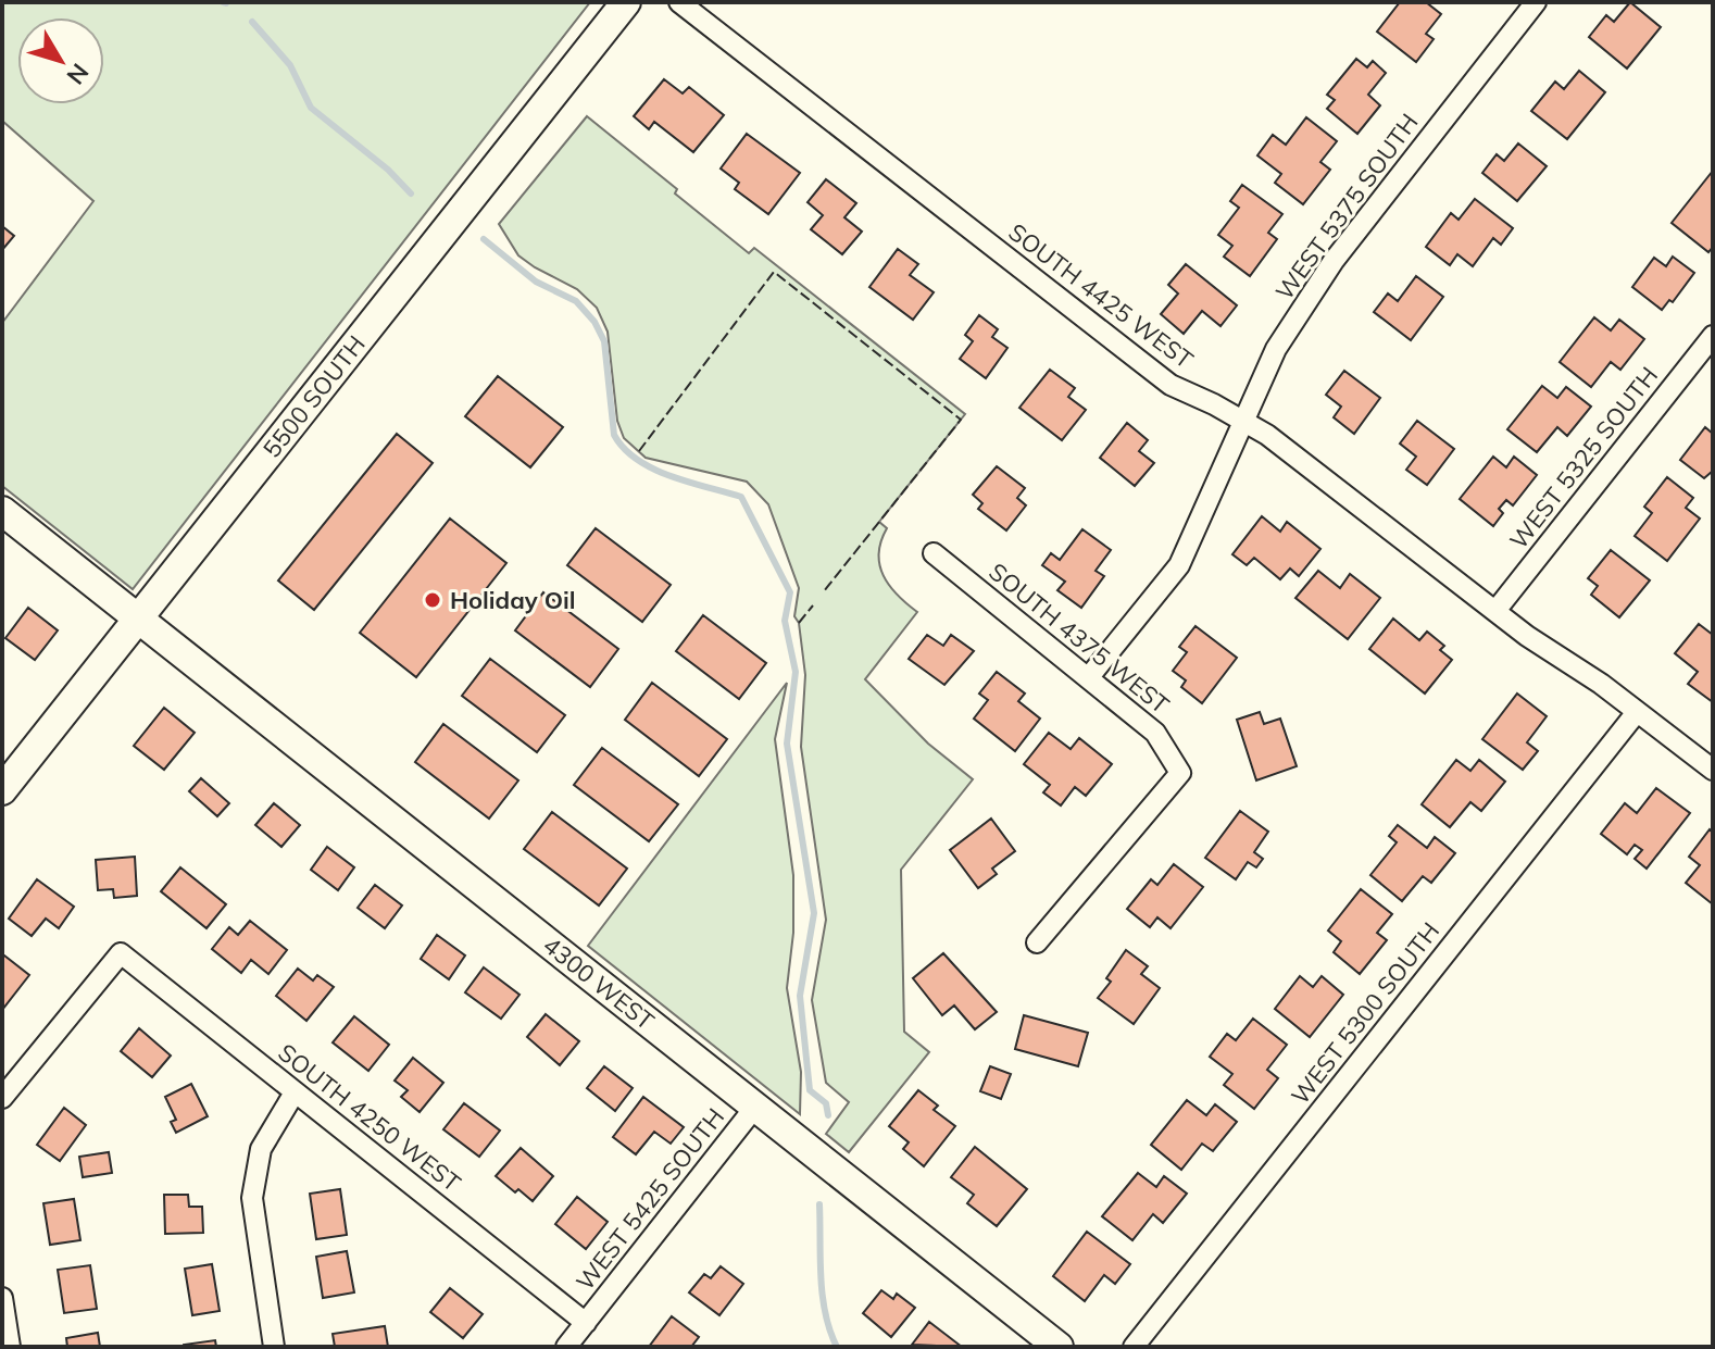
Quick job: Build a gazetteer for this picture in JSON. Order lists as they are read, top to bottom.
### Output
{
  "streets": {
    "main road": ["5500 SOUTH", "4300 WEST"],
    "street": [
      "WEST 5375 SOUTH",
      "SOUTH 4425 WEST",
      "WEST 5325 SOUTH",
      "SOUTH 4375 WEST",
      "WEST 5300 SOUTH",
      "SOUTH 4250 WEST",
      "WEST 5425 SOUTH"
    ]
  },
  "crossings": [
    ["WEST 5375 SOUTH", "SOUTH 4425 WEST"],
    ["WEST 5375 SOUTH", "SOUTH 4375 WEST"],
    ["SOUTH 4425 WEST", "WEST 5325 SOUTH"],
    ["SOUTH 4425 WEST", "WEST 5300 SOUTH"],
    ["5500 SOUTH", "4300 WEST"],
    ["4300 WEST", "WEST 5425 SOUTH"],
    ["SOUTH 4250 WEST", "WEST 5425 SOUTH"]
  ],
  "places": ["Holiday Oil"],
  "north": "bottom right"
}
